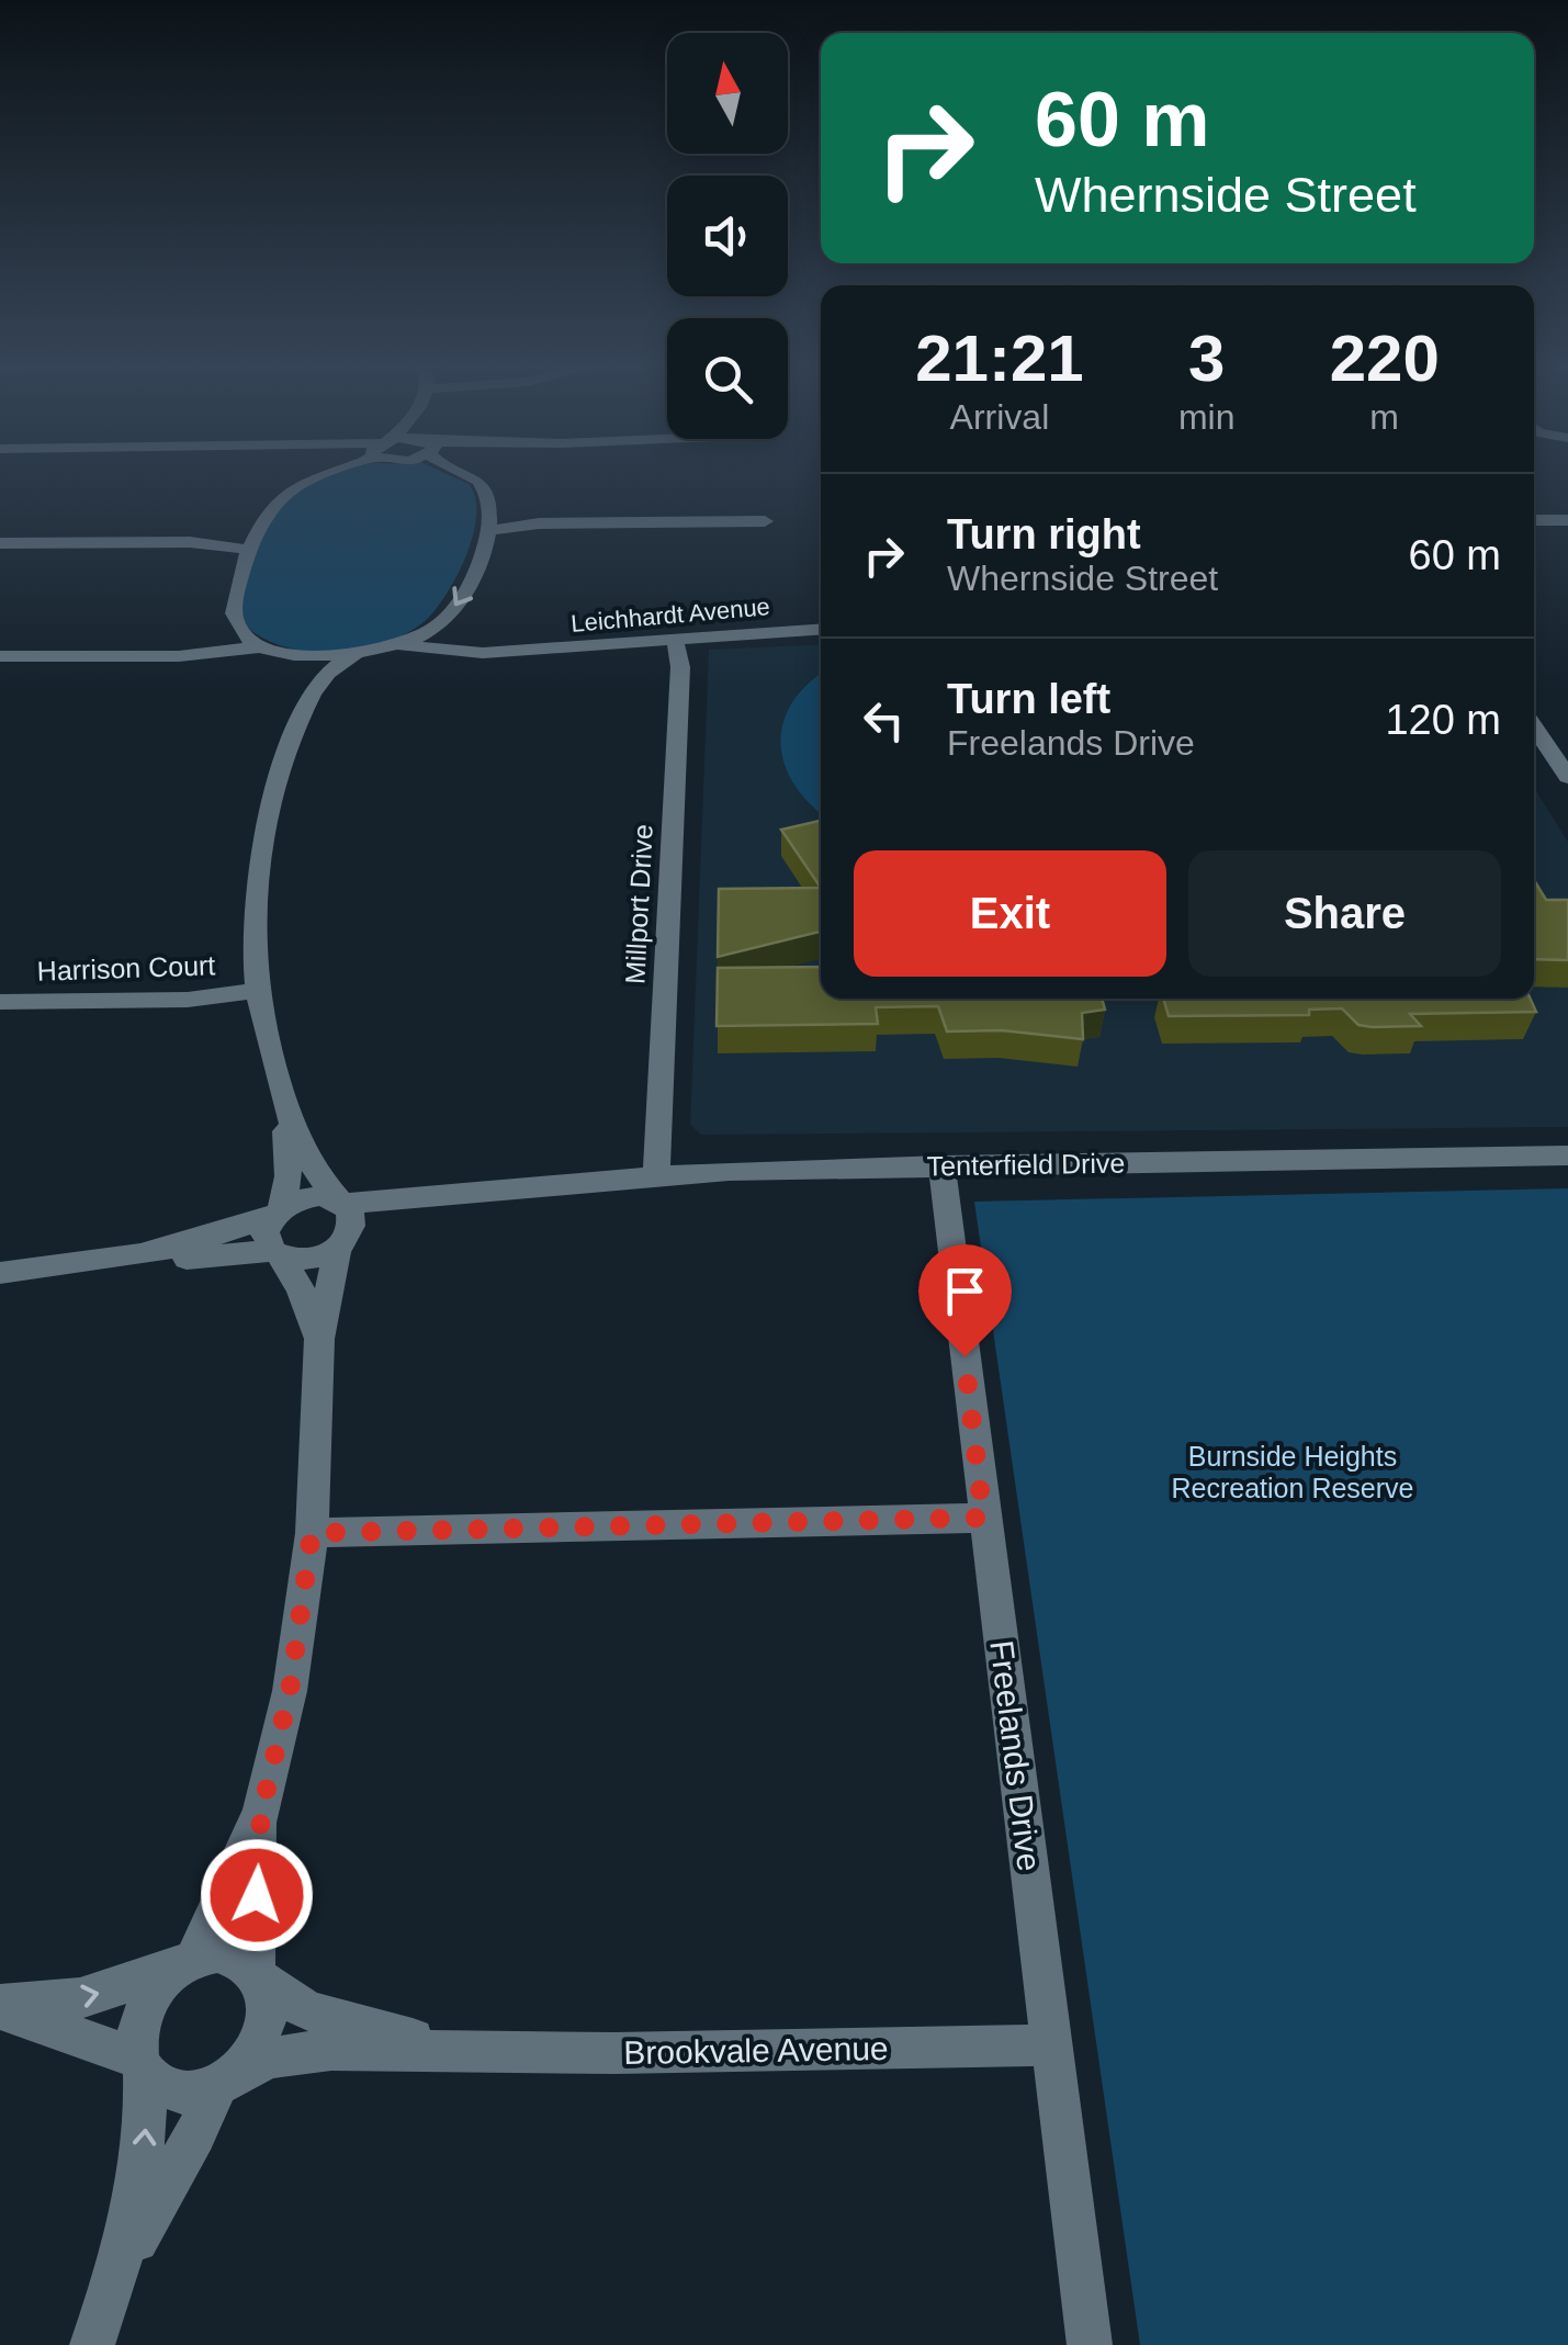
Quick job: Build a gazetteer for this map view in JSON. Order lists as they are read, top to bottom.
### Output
{
  "streets": {
    "street": [
      "Leichhardt Avenue",
      "Millport Drive",
      "Harrison Court",
      "Tenterfield Drive",
      "Freelands Drive",
      "Brookvale Avenue"
    ]
  },
  "crossings": [
    ["Leichhardt Avenue", "Millport Drive"],
    ["Millport Drive", "Tenterfield Drive"],
    ["Tenterfield Drive", "Freelands Drive"],
    ["Freelands Drive", "Brookvale Avenue"]
  ],
  "parks": ["Burnside Heights Recreation Reserve"],
  "north": "top",
  "page": {
    "turn": ["60 m", "Whernside Street"],
    "eta": [
      "21:21",
      "Arrival",
      "3",
      "min",
      "220",
      "m"
    ],
    "list": [
      {
        "name": "Turn right",
        "note": "Whernside Street",
        "value": "60 m"
      },
      {
        "name": "Turn left",
        "note": "Freelands Drive",
        "value": "120 m"
      }
    ],
    "buttons": ["Exit", "Share"]
  }
}
